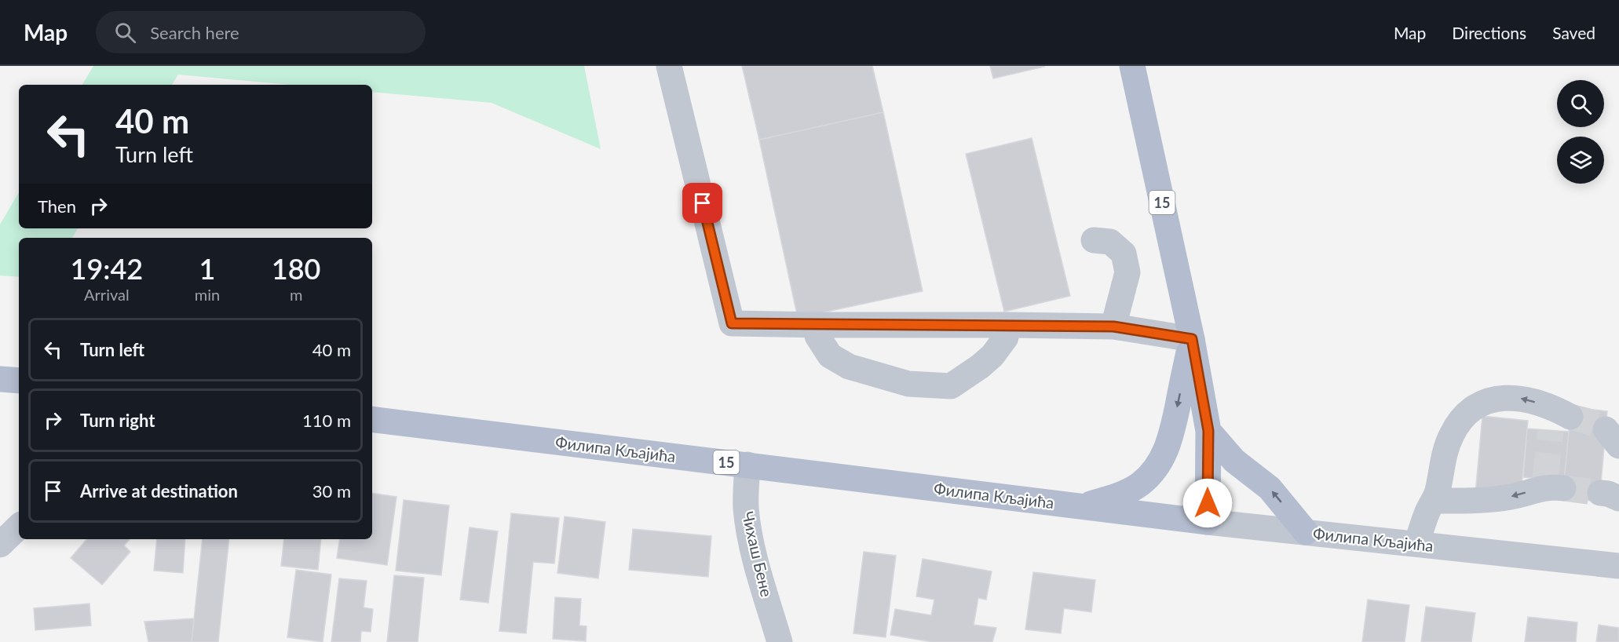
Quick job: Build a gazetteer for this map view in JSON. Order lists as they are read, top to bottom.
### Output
{
  "streets": {
    "main road": ["15", "Филипа Кљајића"],
    "street": ["Чихаш Бене"]
  },
  "crossings": [
    ["15", "Филипа Кљајића"],
    ["Филипа Кљајића", "Чихаш Бене"]
  ],
  "page": {
    "header": "Map",
    "search": "Search here",
    "nav": ["Map", "Directions", "Saved"],
    "turn": ["40 m", "Turn left"],
    "then": "Then",
    "eta": [
      "19:42",
      "Arrival",
      "1",
      "min",
      "180",
      "m"
    ],
    "list": [
      {
        "name": "Turn left",
        "value": "40 m"
      },
      {
        "name": "Turn right",
        "value": "110 m"
      },
      {
        "name": "Arrive at destination",
        "value": "30 m"
      }
    ]
  }
}
